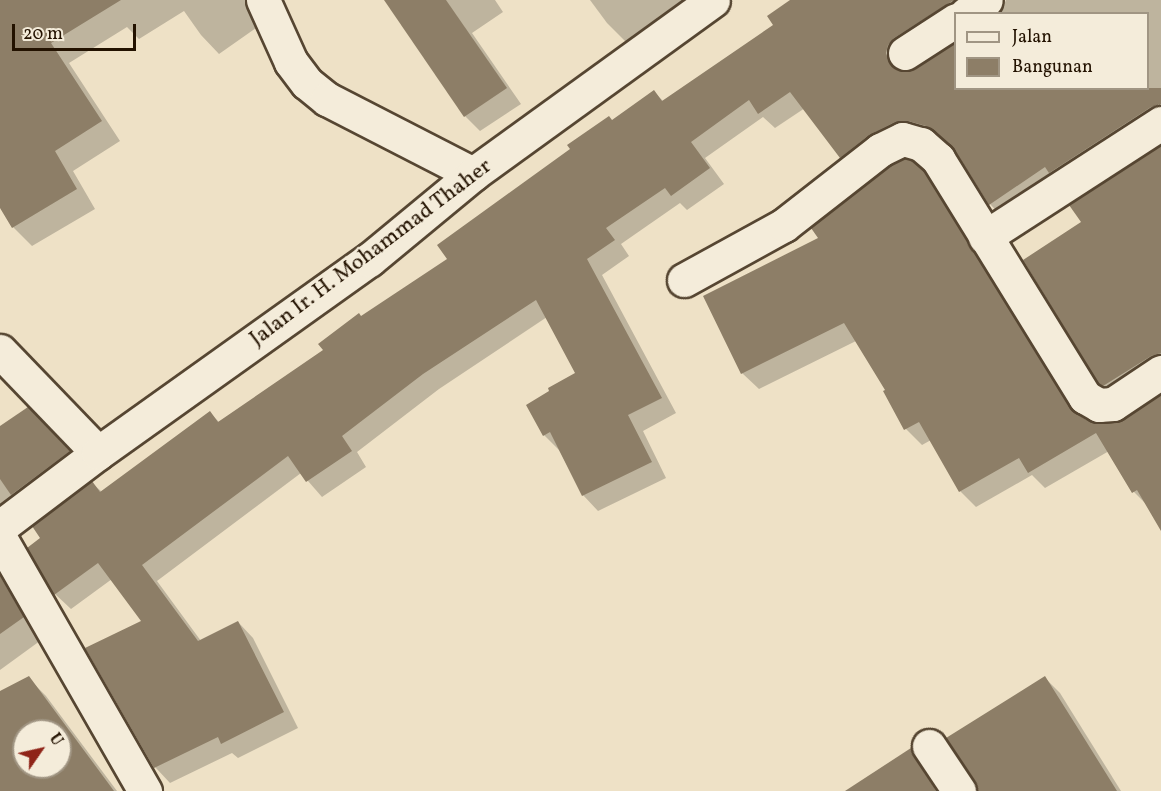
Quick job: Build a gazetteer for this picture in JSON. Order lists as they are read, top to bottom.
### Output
{
  "streets": {
    "street": ["Jalan Ir. H. Mohammad Thaher"]
  },
  "legend": ["Jalan", "Bangunan"],
  "scale_bar": "20 m",
  "north": "top right"
}
